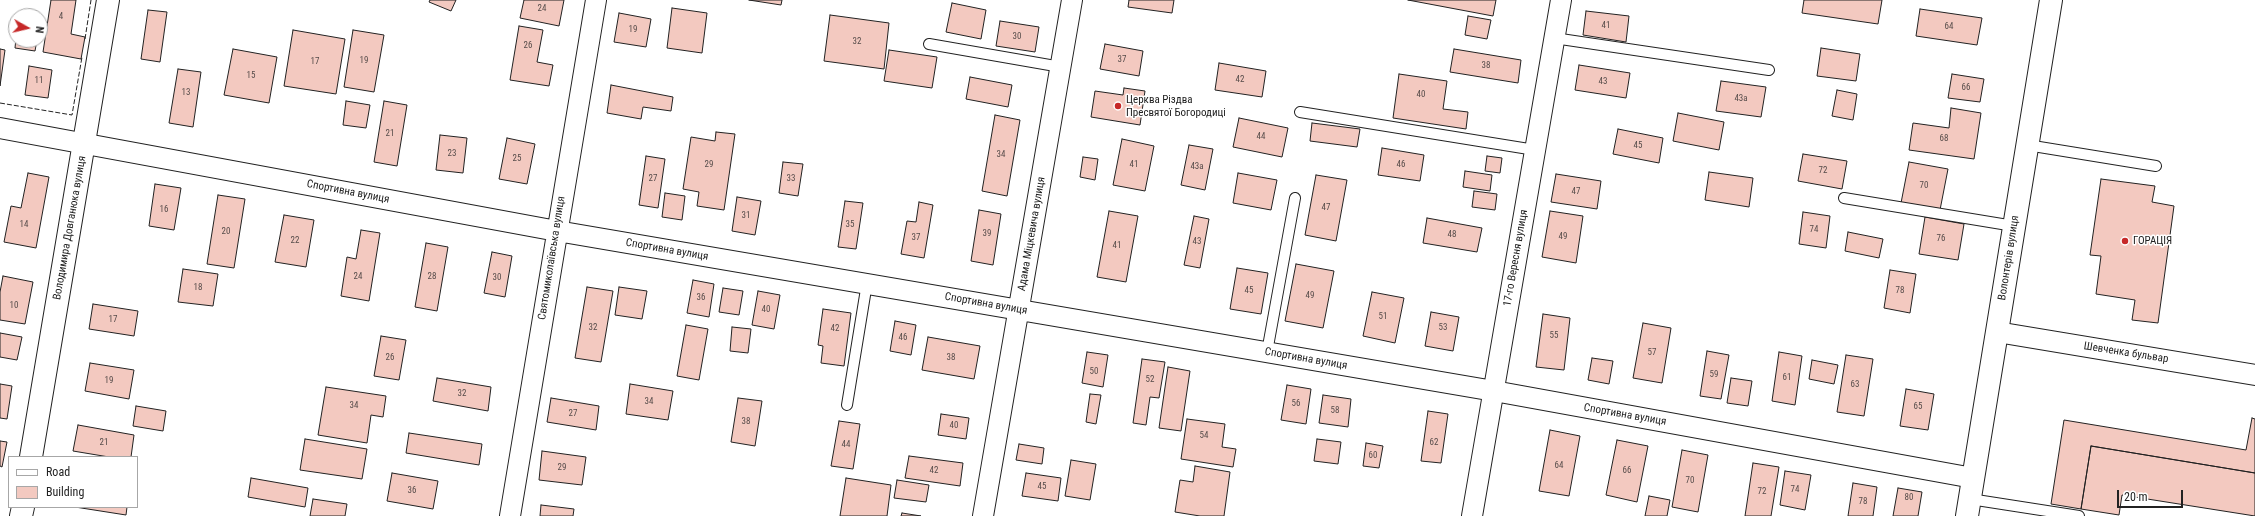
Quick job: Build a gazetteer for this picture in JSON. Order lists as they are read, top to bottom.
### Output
{
  "streets": {
    "street": [
      "Спортивна вулиця",
      "Володимира Довганюка вулиця",
      "Адама Міцкевича вулиця",
      "Святомиколаївська вулиця",
      "17-го Вересня вулиця",
      "Волонтерів вулиця",
      "Шевченка бульвар"
    ]
  },
  "crossings": [
    ["Спортивна вулиця", "Володимира Довганюка вулиця"],
    ["Спортивна вулиця", "Адама Міцкевича вулиця"],
    ["Спортивна вулиця", "Святомиколаївська вулиця"],
    ["Спортивна вулиця", "17-го Вересня вулиця"],
    ["Спортивна вулиця", "Волонтерів вулиця"],
    ["Волонтерів вулиця", "Шевченка бульвар"]
  ],
  "places": ["Церква Різдва Пресвятої Богородиці", "ГОРАЦІЯ"],
  "house_numbers": [
    "24",
    "4",
    "41",
    "64",
    "19",
    "30",
    "32",
    "26",
    "37",
    "19",
    "17",
    "38",
    "15",
    "42",
    "11",
    "43",
    "66",
    "13",
    "40",
    "43а",
    "21",
    "44",
    "68",
    "45",
    "23",
    "34",
    "25",
    "29",
    "41",
    "46",
    "43а",
    "72",
    "27",
    "33",
    "70",
    "47",
    "47",
    "16",
    "31",
    "14",
    "35",
    "74",
    "20",
    "39",
    "48",
    "49",
    "37",
    "76",
    "22",
    "43",
    "41",
    "24",
    "28",
    "30",
    "18",
    "45",
    "78",
    "49",
    "36",
    "10",
    "40",
    "51",
    "17",
    "32",
    "53",
    "42",
    "55",
    "46",
    "57",
    "26",
    "38",
    "50",
    "59",
    "61",
    "52",
    "19",
    "63",
    "32",
    "34",
    "56",
    "34",
    "65",
    "58",
    "27",
    "38",
    "40",
    "54",
    "21",
    "62",
    "44",
    "60",
    "64",
    "29",
    "42",
    "66",
    "70",
    "45",
    "74",
    "36",
    "72",
    "80",
    "78"
  ],
  "legend": ["Road", "Building"],
  "scale_bar": "20 m",
  "north": "right"
}
